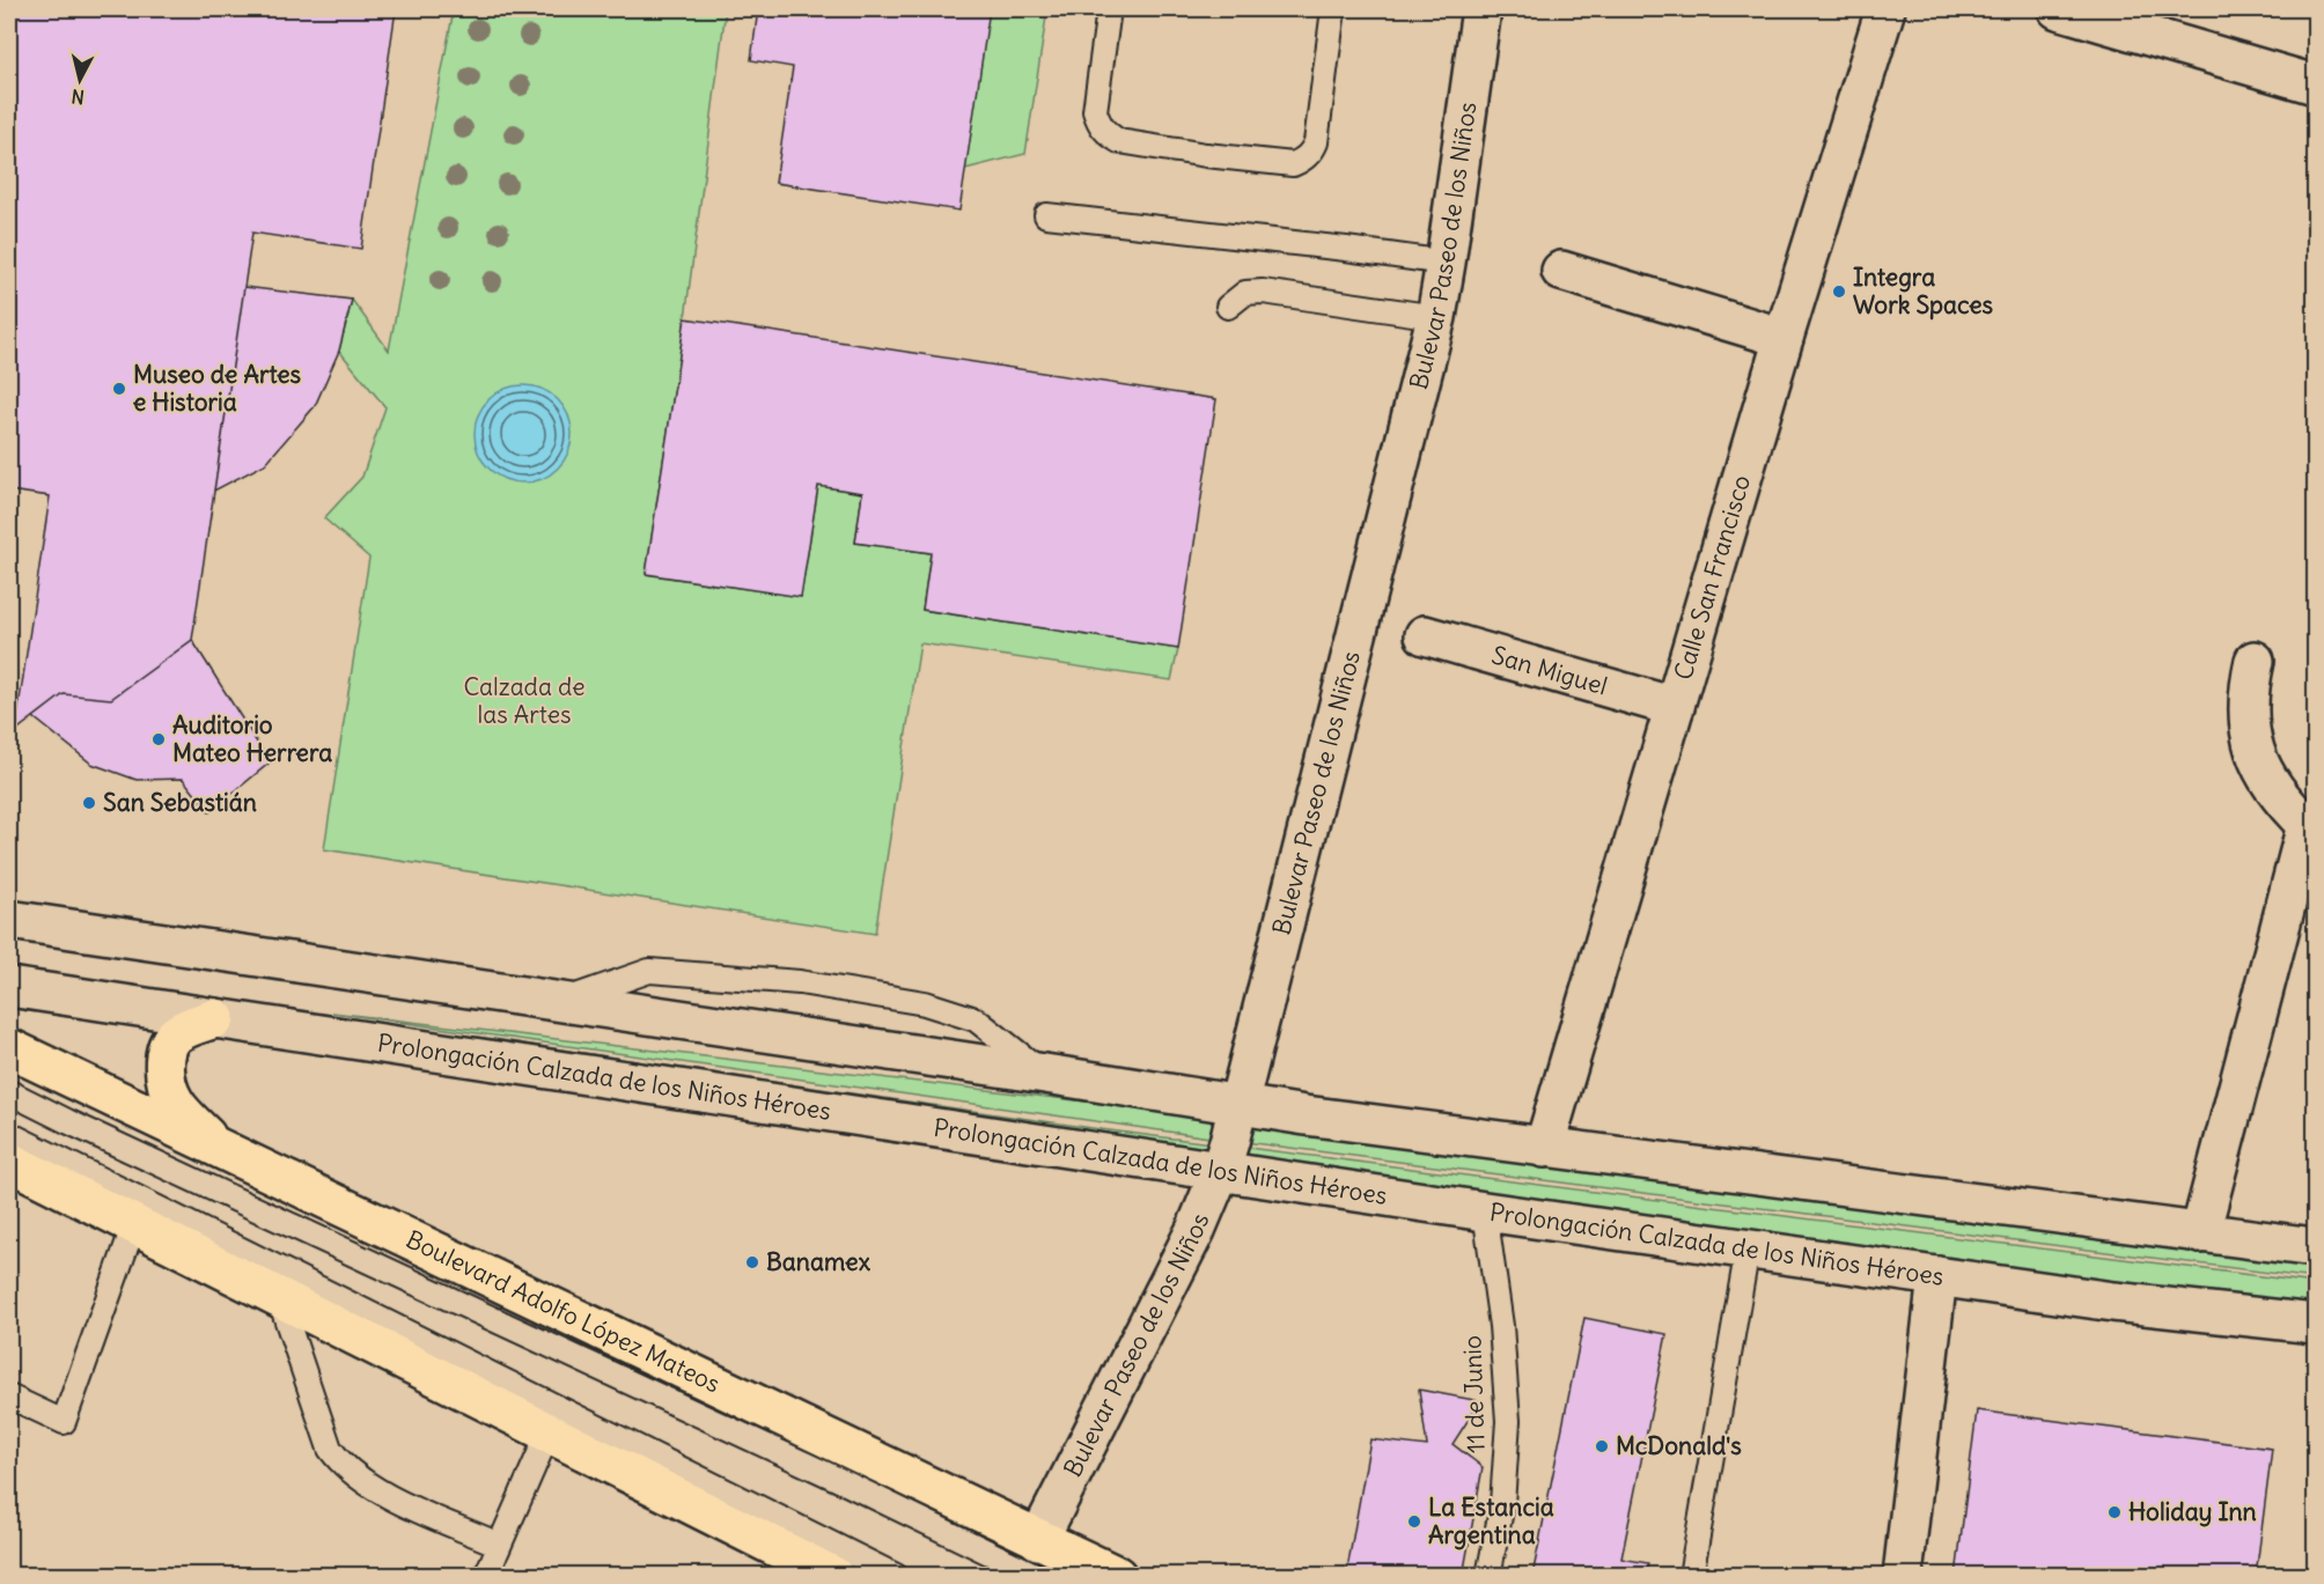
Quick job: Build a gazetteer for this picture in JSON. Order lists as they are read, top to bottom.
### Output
{
  "streets": {
    "main road": ["Boulevard Adolfo López Mateos"],
    "street": [
      "Bulevar Paseo de los Niños",
      "Calle San Francisco",
      "San Miguel",
      "Prolongación Calzada de los Niños Héroes"
    ],
    "lane": ["11 de Junio"]
  },
  "crossings": [
    ["Bulevar Paseo de los Niños", "Prolongación Calzada de los Niños Héroes"],
    ["Bulevar Paseo de los Niños", "Boulevard Adolfo López Mateos"],
    ["Calle San Francisco", "San Miguel"],
    ["Prolongación Calzada de los Niños Héroes", "11 de Junio"]
  ],
  "parks": ["Calzada de las Artes"],
  "places": [
    "Integra Work Spaces",
    "Museo de Artes e Historia",
    "Auditorio Mateo Herrera",
    "San Sebastián",
    "Banamex",
    "McDonald's",
    "Holiday Inn",
    "La Estancia Argentina"
  ],
  "north": "bottom"
}
